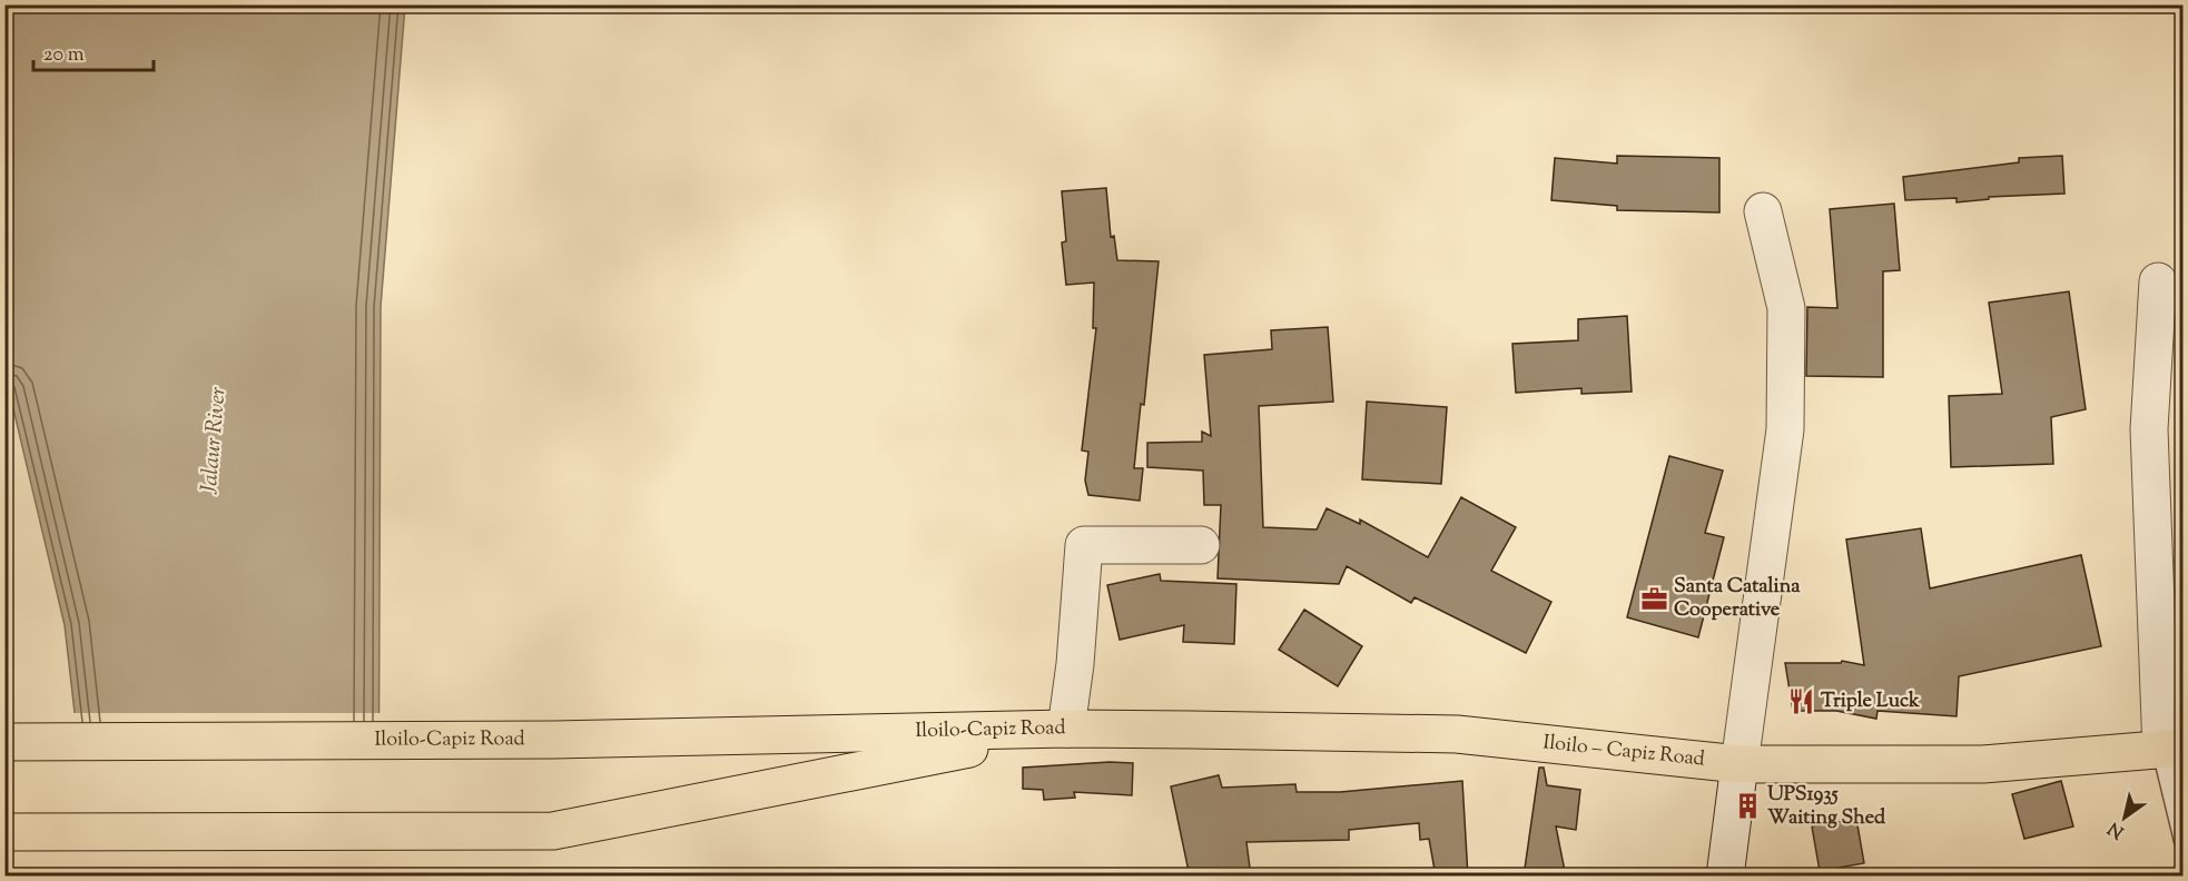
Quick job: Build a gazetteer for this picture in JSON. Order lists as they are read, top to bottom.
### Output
{
  "streets": {
    "highway": ["Iloilo-Capiz Road", "Iloilo – Capiz Road"]
  },
  "crossings": [
    ["Iloilo-Capiz Road", "Iloilo – Capiz Road"]
  ],
  "water": ["Jalaur River"],
  "places": {
    "office": ["Santa Catalina Cooperative"],
    "restaurant": ["Triple Luck"],
    "building": ["UPS1935 Waiting Shed"]
  },
  "scale_bar": "20 m",
  "north": "bottom left"
}
